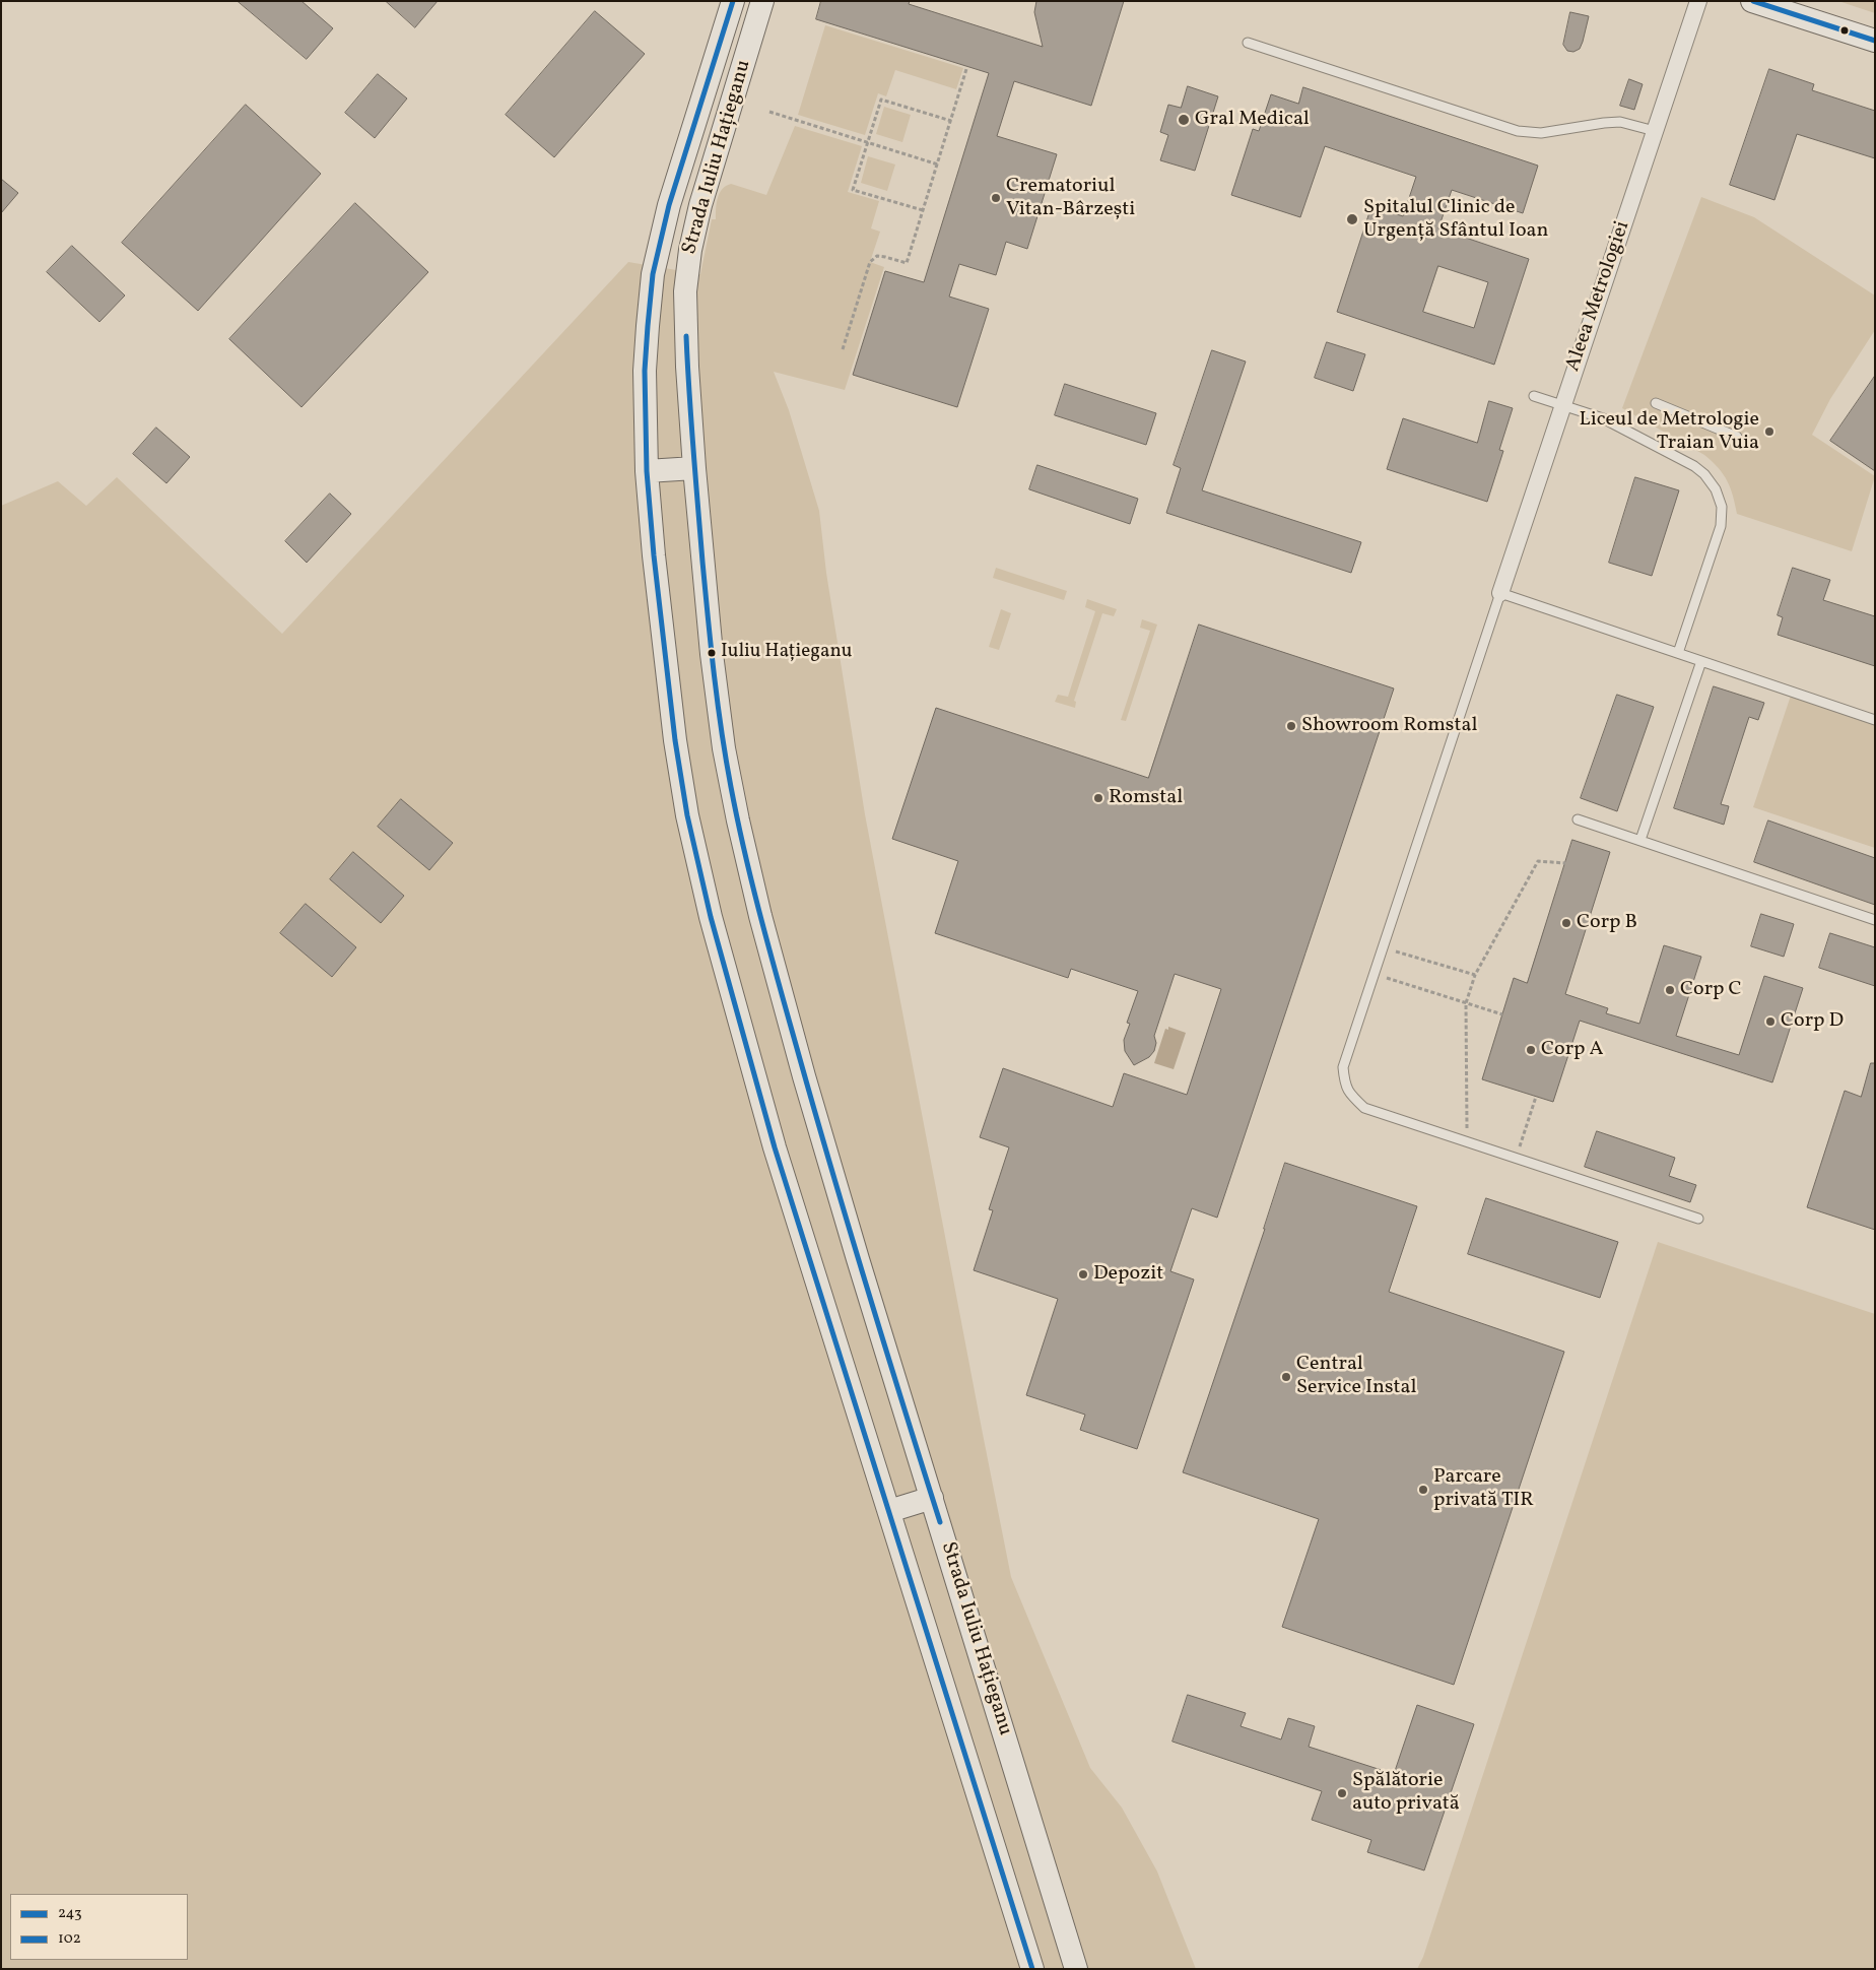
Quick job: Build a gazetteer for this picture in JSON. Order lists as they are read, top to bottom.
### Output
{
  "streets": {
    "main road": ["Strada Iuliu Hațieganu"],
    "street": ["Aleea Metrologiei"]
  },
  "places": [
    "Gral Medical",
    "Crematoriul Vitan-Bârzești",
    "Spitalul Clinic de Urgență Sfântul Ioan",
    "Liceul de Metrologie Traian Vuia",
    "Iuliu Hațieganu",
    "Showroom Romstal",
    "Romstal",
    "Corp B",
    "Corp C",
    "Corp D",
    "Corp A",
    "Depozit",
    "Central Service Instal",
    "Parcare privată TIR",
    "Spălătorie auto privată"
  ],
  "lines": ["transit line 243", "transit line 102"],
  "legend": ["243", "102"]
}
